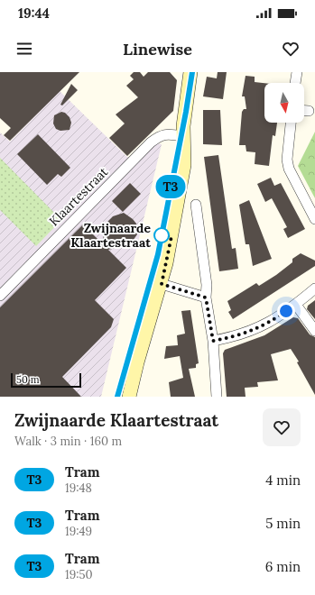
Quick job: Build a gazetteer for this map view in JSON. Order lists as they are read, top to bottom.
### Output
{
  "streets": {
    "street": ["Klaartestraat"]
  },
  "places": ["Zwijnaarde Klaartestraat"],
  "lines": ["tram line T3"],
  "scale_bar": "50 m",
  "north": "bottom",
  "page": {
    "status": "19:44",
    "header": "Linewise",
    "on_map": "T3",
    "scale": "50 m",
    "heading": ["Zwijnaarde Klaartestraat", "Walk · 3 min · 160 m"],
    "list": [
      {
        "mark": "T3",
        "name": "Tram",
        "note": "19:48",
        "value": "4 min"
      },
      {
        "mark": "T3",
        "name": "Tram",
        "note": "19:49",
        "value": "5 min"
      },
      {
        "mark": "T3",
        "name": "Tram",
        "note": "19:50",
        "value": "6 min"
      }
    ]
  }
}
